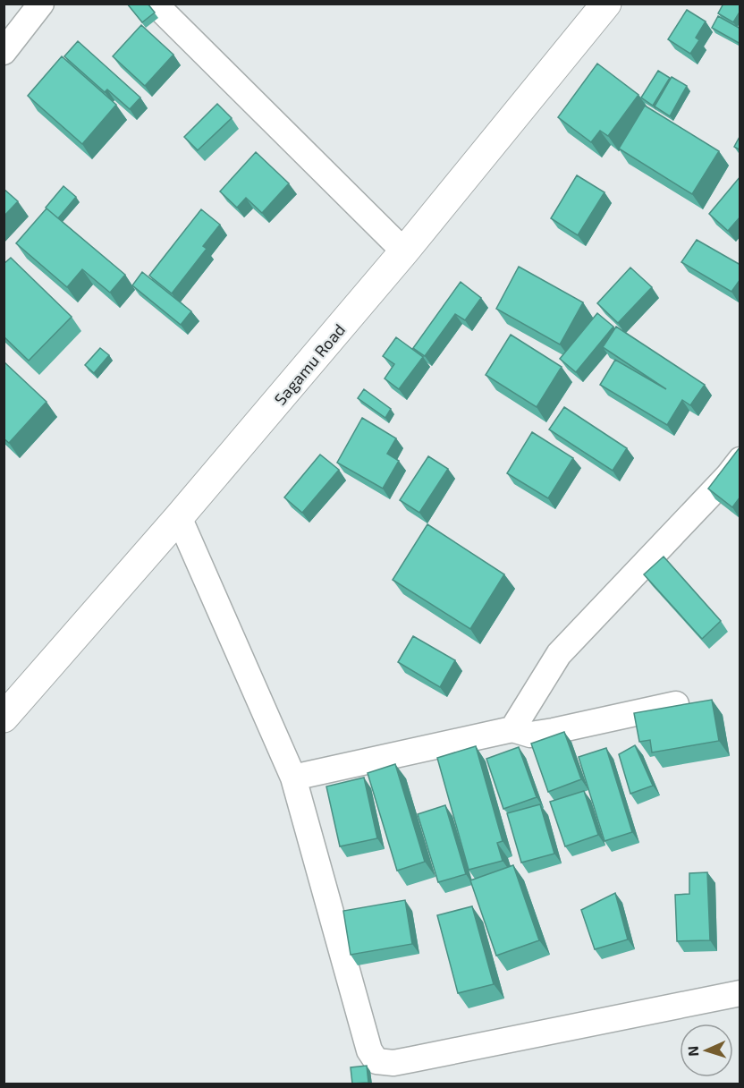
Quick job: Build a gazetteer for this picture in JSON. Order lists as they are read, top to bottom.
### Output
{
  "streets": {
    "highway": ["Sagamu Road"]
  },
  "north": "left"
}
